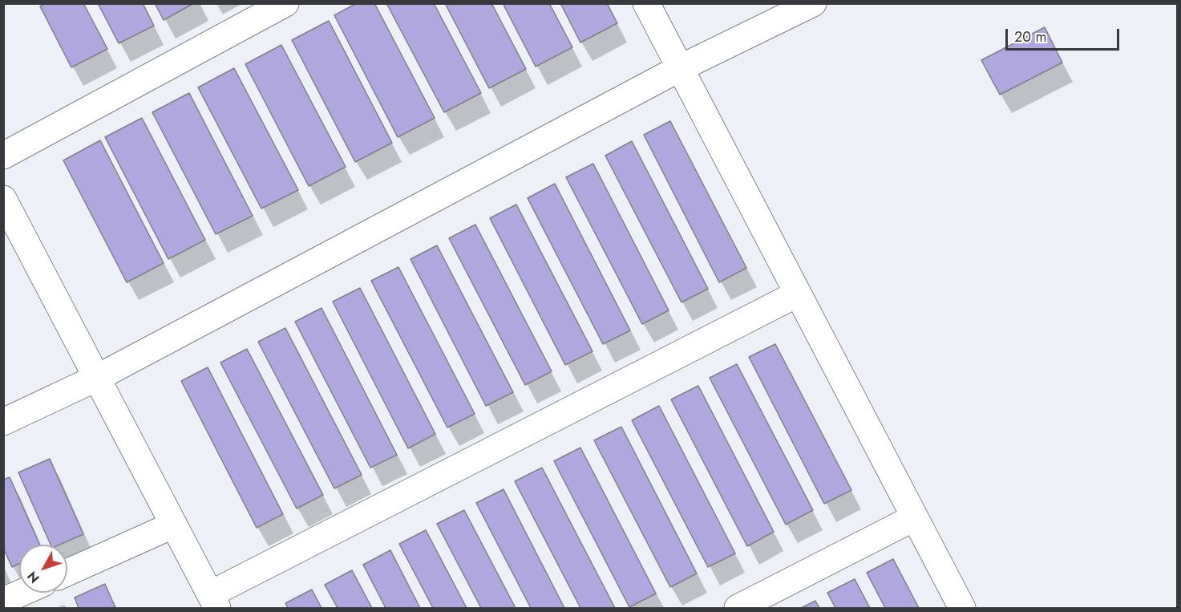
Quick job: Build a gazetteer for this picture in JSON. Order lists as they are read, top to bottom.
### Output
{
  "scale_bar": "20 m",
  "north": "bottom left"
}
